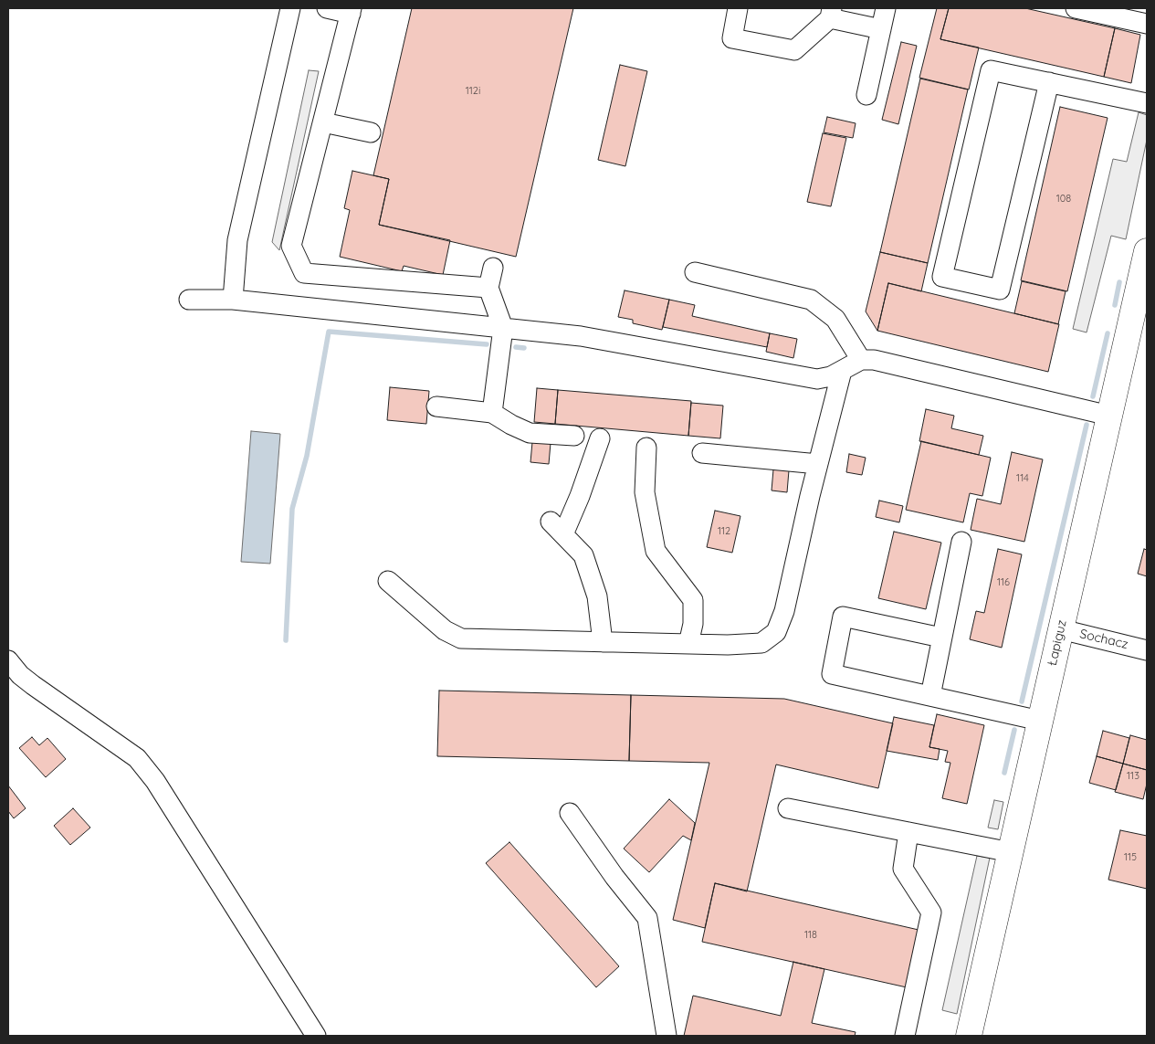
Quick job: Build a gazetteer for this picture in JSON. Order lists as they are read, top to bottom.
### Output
{
  "streets": {
    "main road": ["Łapiguz"],
    "street": ["Sochacz"]
  },
  "crossings": [
    ["Sochacz", "Łapiguz"]
  ],
  "house_numbers": [
    "112i",
    "108",
    "114",
    "112",
    "116",
    "113",
    "115",
    "118"
  ]
}
